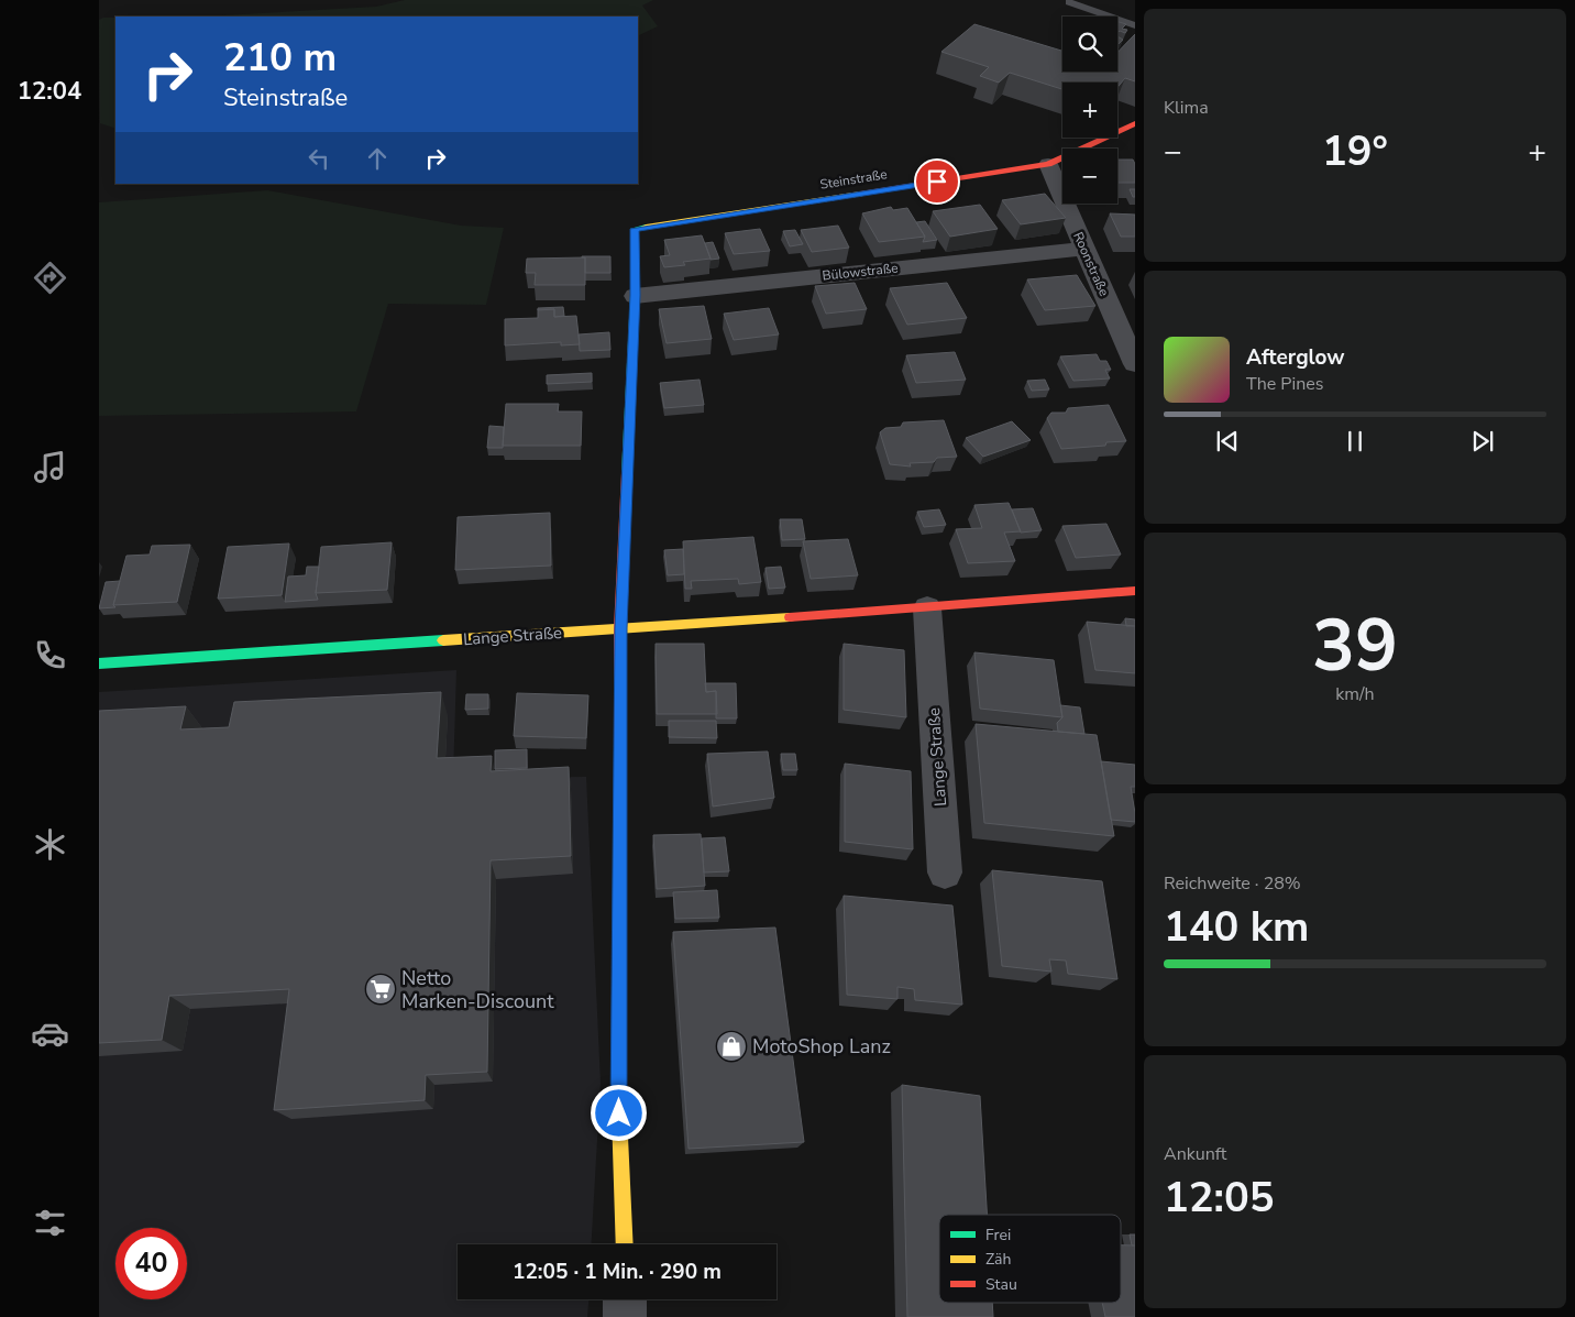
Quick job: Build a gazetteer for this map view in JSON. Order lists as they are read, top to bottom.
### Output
{
  "streets": {
    "street": [
      "Steinstraße",
      "Roonstraße",
      "Bülowstraße",
      "Lange Straße"
    ]
  },
  "crossings": [
    ["Steinstraße", "Roonstraße"],
    ["Steinstraße", "Bülowstraße"],
    ["Roonstraße", "Bülowstraße"]
  ],
  "places": {
    "supermarket": ["Netto Marken-Discount"],
    "shop": ["MotoShop Lanz"]
  },
  "legend": ["Frei", "Zäh", "Stau"],
  "page": {
    "tabs": "12:04",
    "tile": [
      "Klima",
      ["39", "km/h"],
      ["Reichweite · 28%", "140 km"],
      ["Ankunft", "12:05"]
    ],
    "map_buttons": ["+", "−"],
    "turn": ["210 m", "Steinstraße"],
    "heat": ["−", "19°", "+"],
    "song": ["Afterglow", "The Pines"],
    "limit": "40",
    "trip": "12:05 · 1 Min. · 290 m"
  }
}
